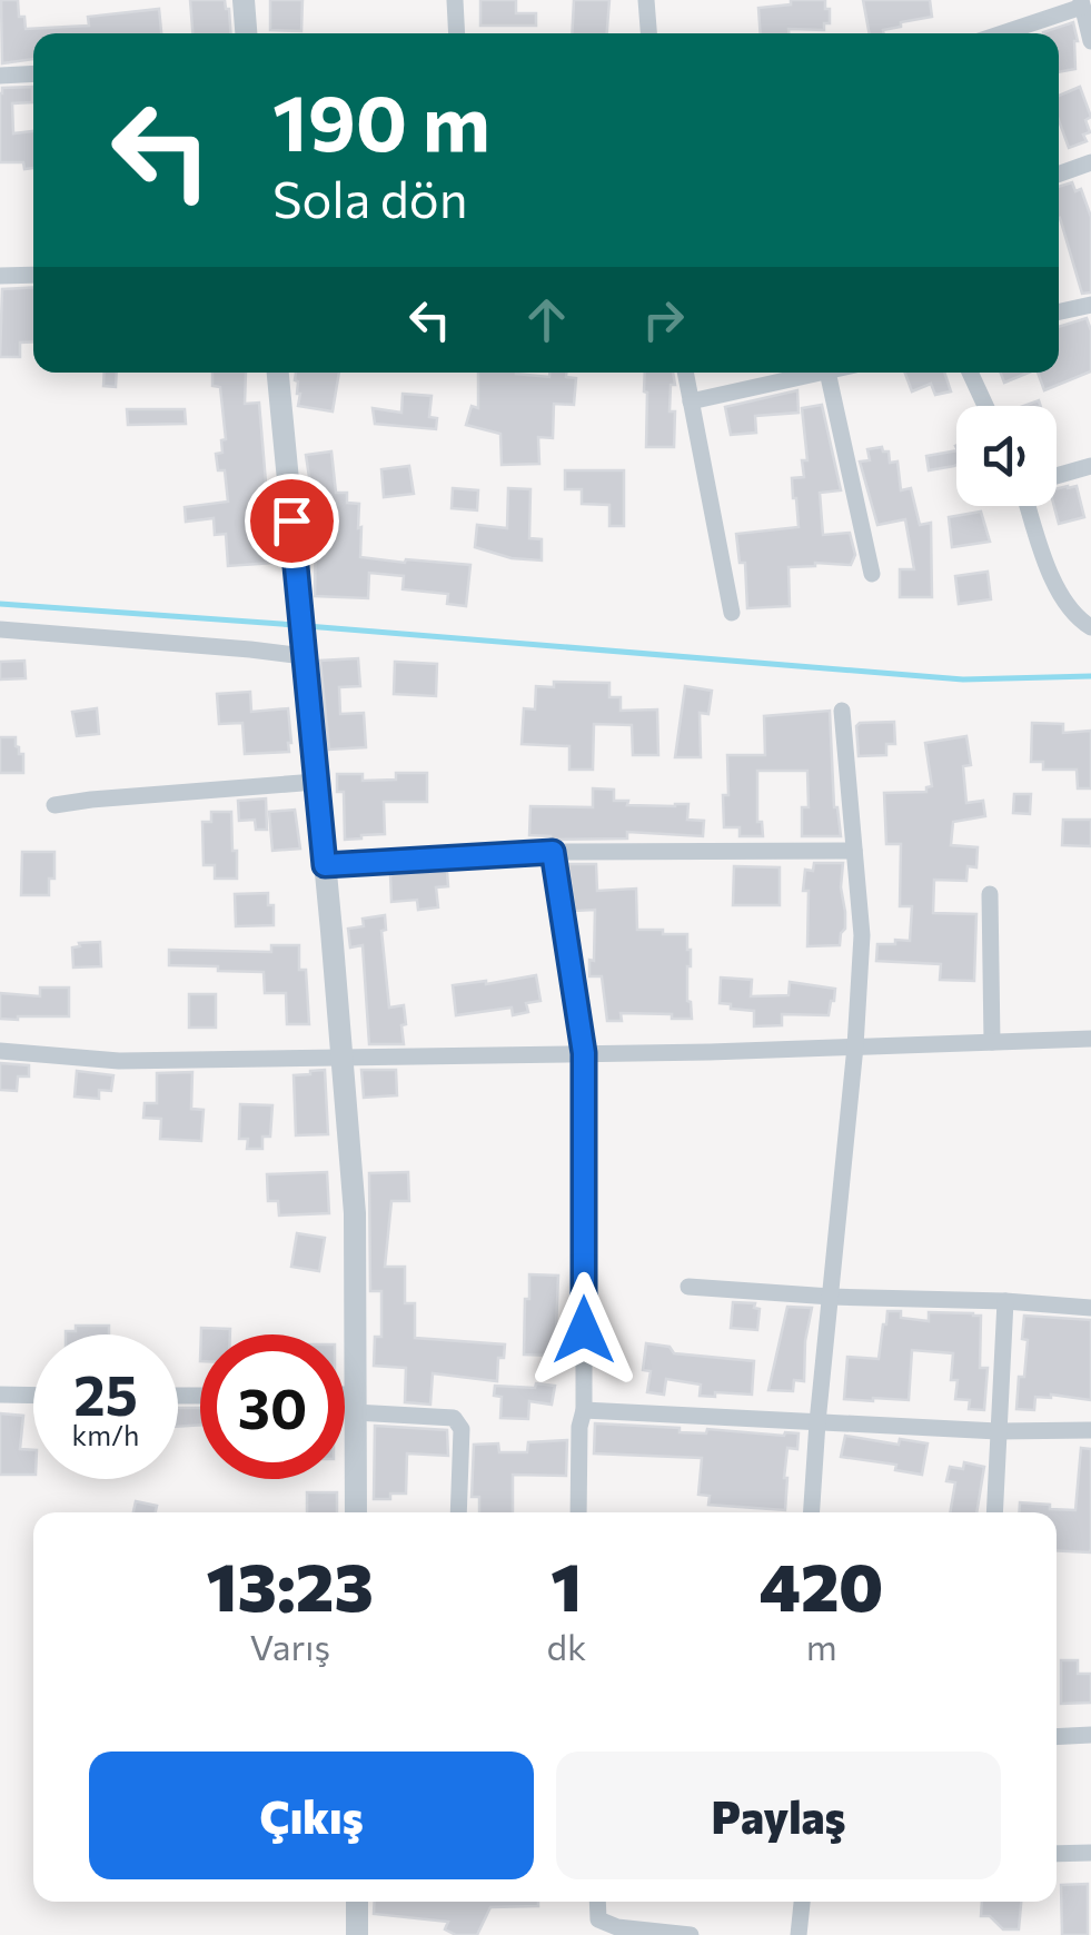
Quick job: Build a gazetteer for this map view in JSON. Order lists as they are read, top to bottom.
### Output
{
  "page": {
    "turn": ["190 m", "Sola dön"],
    "speed": "25 km/h",
    "limit": "30",
    "eta": [
      "13:23",
      "Varış",
      "1",
      "dk",
      "420",
      "m"
    ],
    "buttons": ["Çıkış", "Paylaş"]
  }
}
